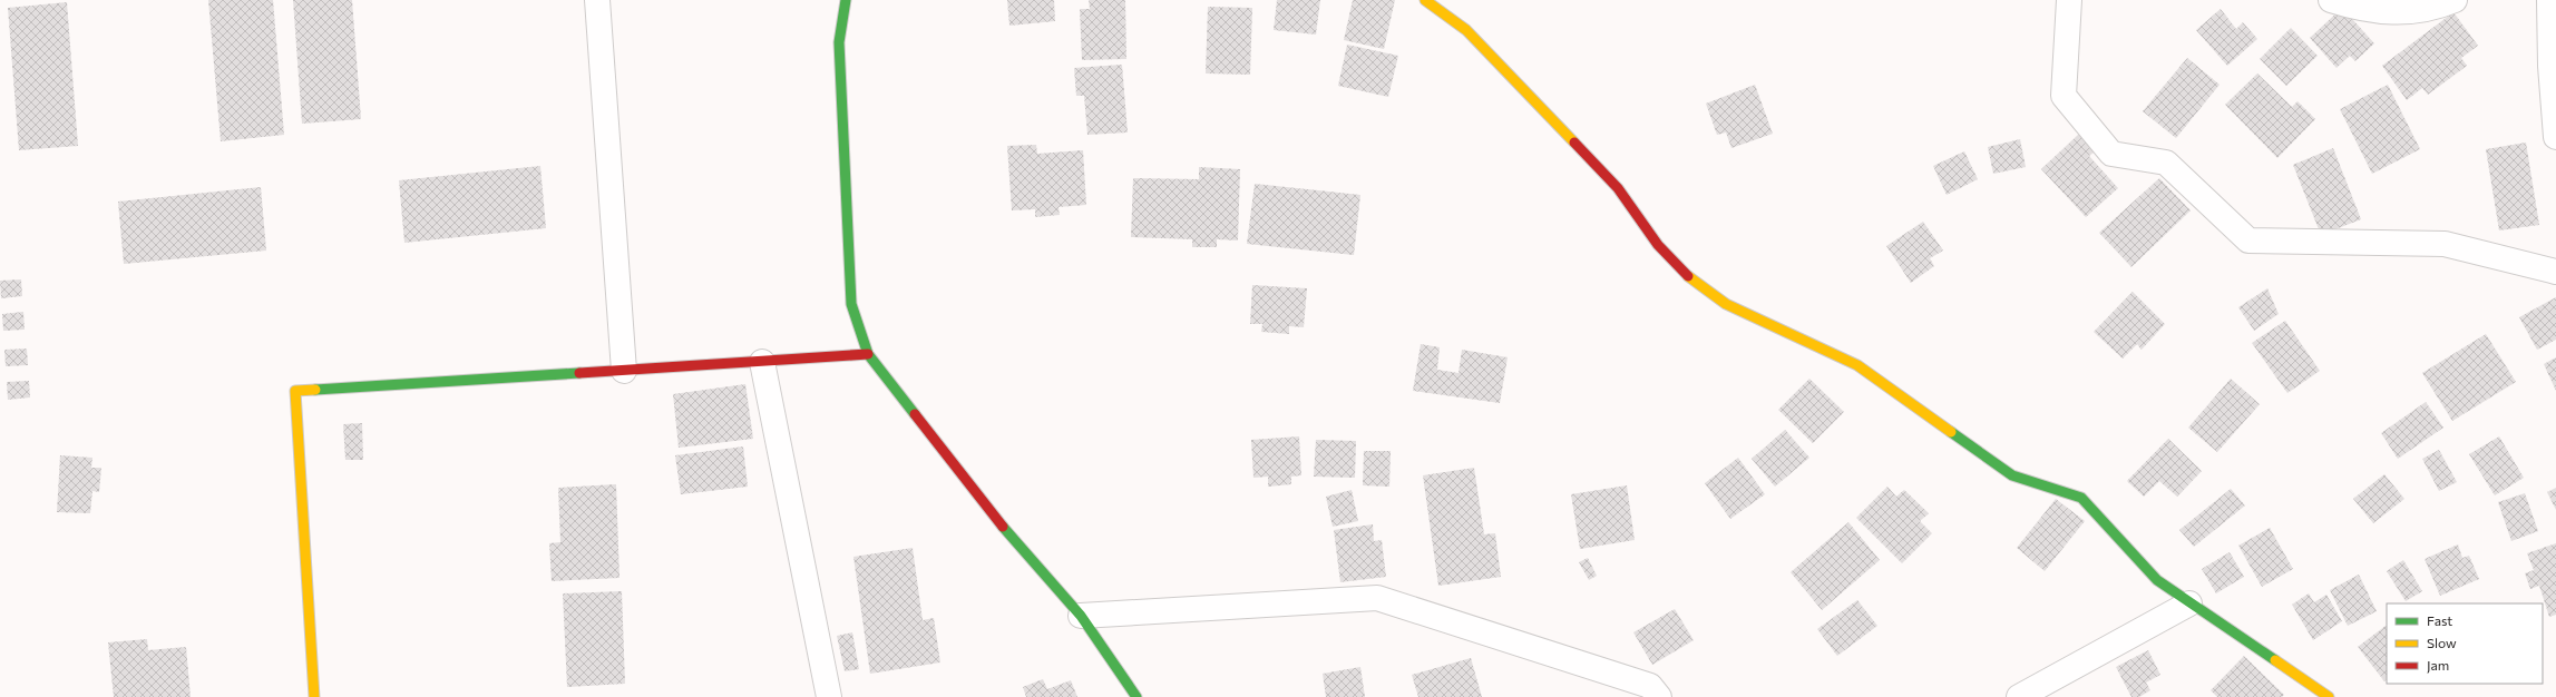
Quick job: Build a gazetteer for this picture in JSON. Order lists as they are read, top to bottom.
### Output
{
  "legend": ["Fast", "Slow", "Jam"]
}
